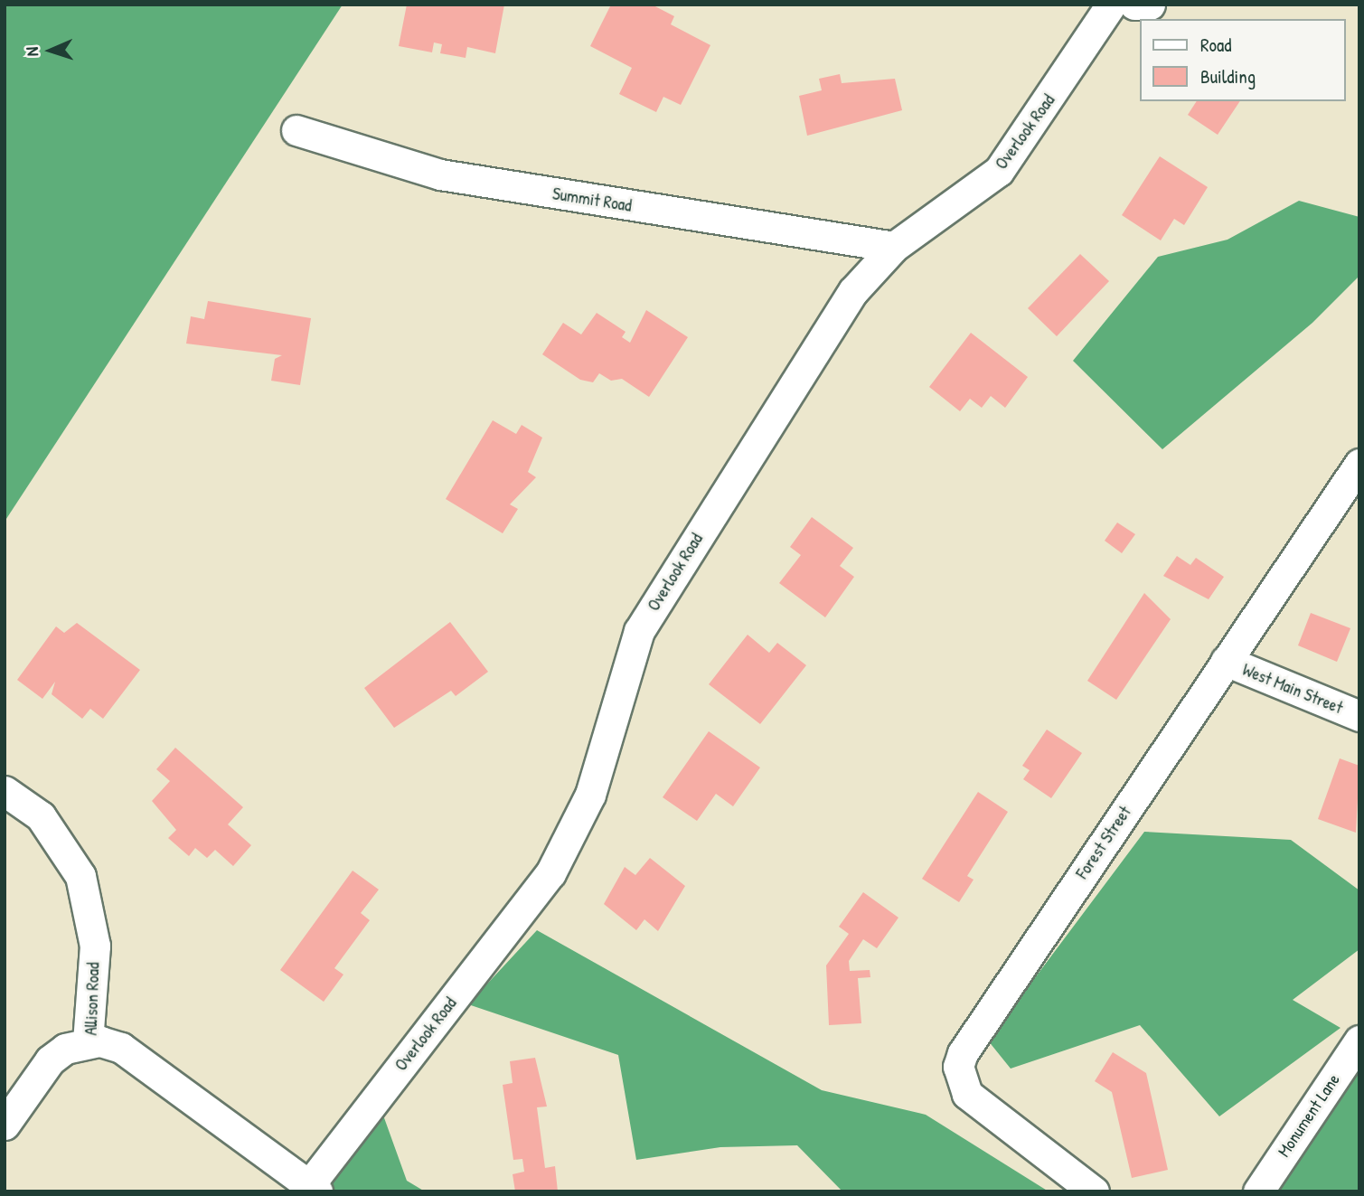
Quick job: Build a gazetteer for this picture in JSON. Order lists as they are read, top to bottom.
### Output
{
  "streets": {
    "street": [
      "Overlook Road",
      "Summit Road",
      "West Main Street",
      "Forest Street",
      "Allison Road",
      "Monument Lane"
    ]
  },
  "crossings": [
    ["Overlook Road", "Summit Road"],
    ["Overlook Road", "Allison Road"],
    ["West Main Street", "Forest Street"]
  ],
  "legend": ["Road", "Building"],
  "north": "left"
}
